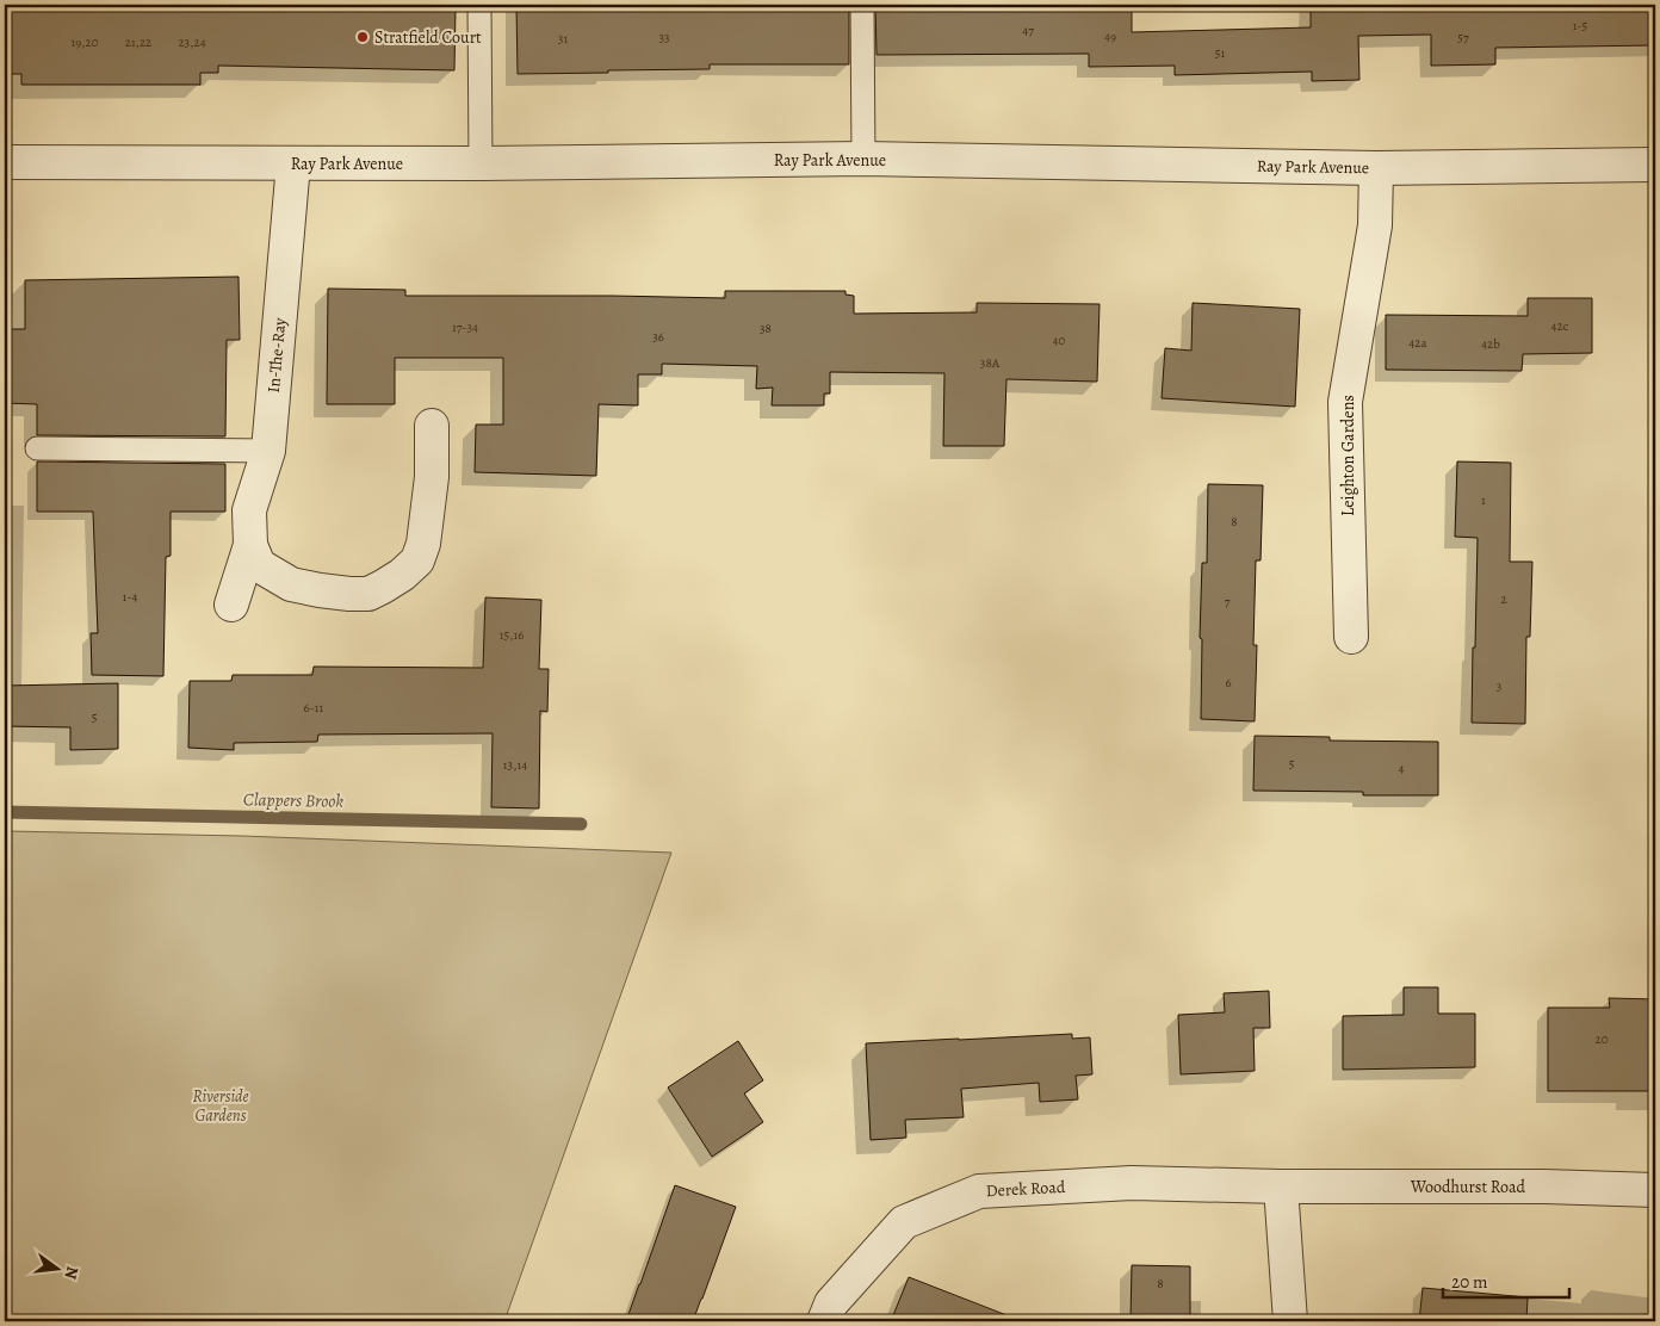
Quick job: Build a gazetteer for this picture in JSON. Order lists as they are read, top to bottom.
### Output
{
  "streets": {
    "street": [
      "Ray Park Avenue",
      "In-The-Ray",
      "Leighton Gardens",
      "Woodhurst Road",
      "Derek Road"
    ]
  },
  "crossings": [
    ["Ray Park Avenue", "In-The-Ray"],
    ["Ray Park Avenue", "Leighton Gardens"],
    ["Woodhurst Road", "Derek Road"]
  ],
  "water": ["Clappers Brook"],
  "parks": ["Riverside Gardens"],
  "places": ["Stratfield Court"],
  "house_numbers": [
    "1-5",
    "47",
    "49",
    "33",
    "57",
    "31",
    "19,20",
    "21,22",
    "23,24",
    "51",
    "42c",
    "17-34",
    "38",
    "36",
    "40",
    "42a",
    "42b",
    "38A",
    "1",
    "8",
    "1-4",
    "2",
    "7",
    "15,16",
    "6",
    "3",
    "6-11",
    "5",
    "5",
    "13,14",
    "4",
    "20",
    "8"
  ],
  "scale_bar": "20 m",
  "north": "right"
}
